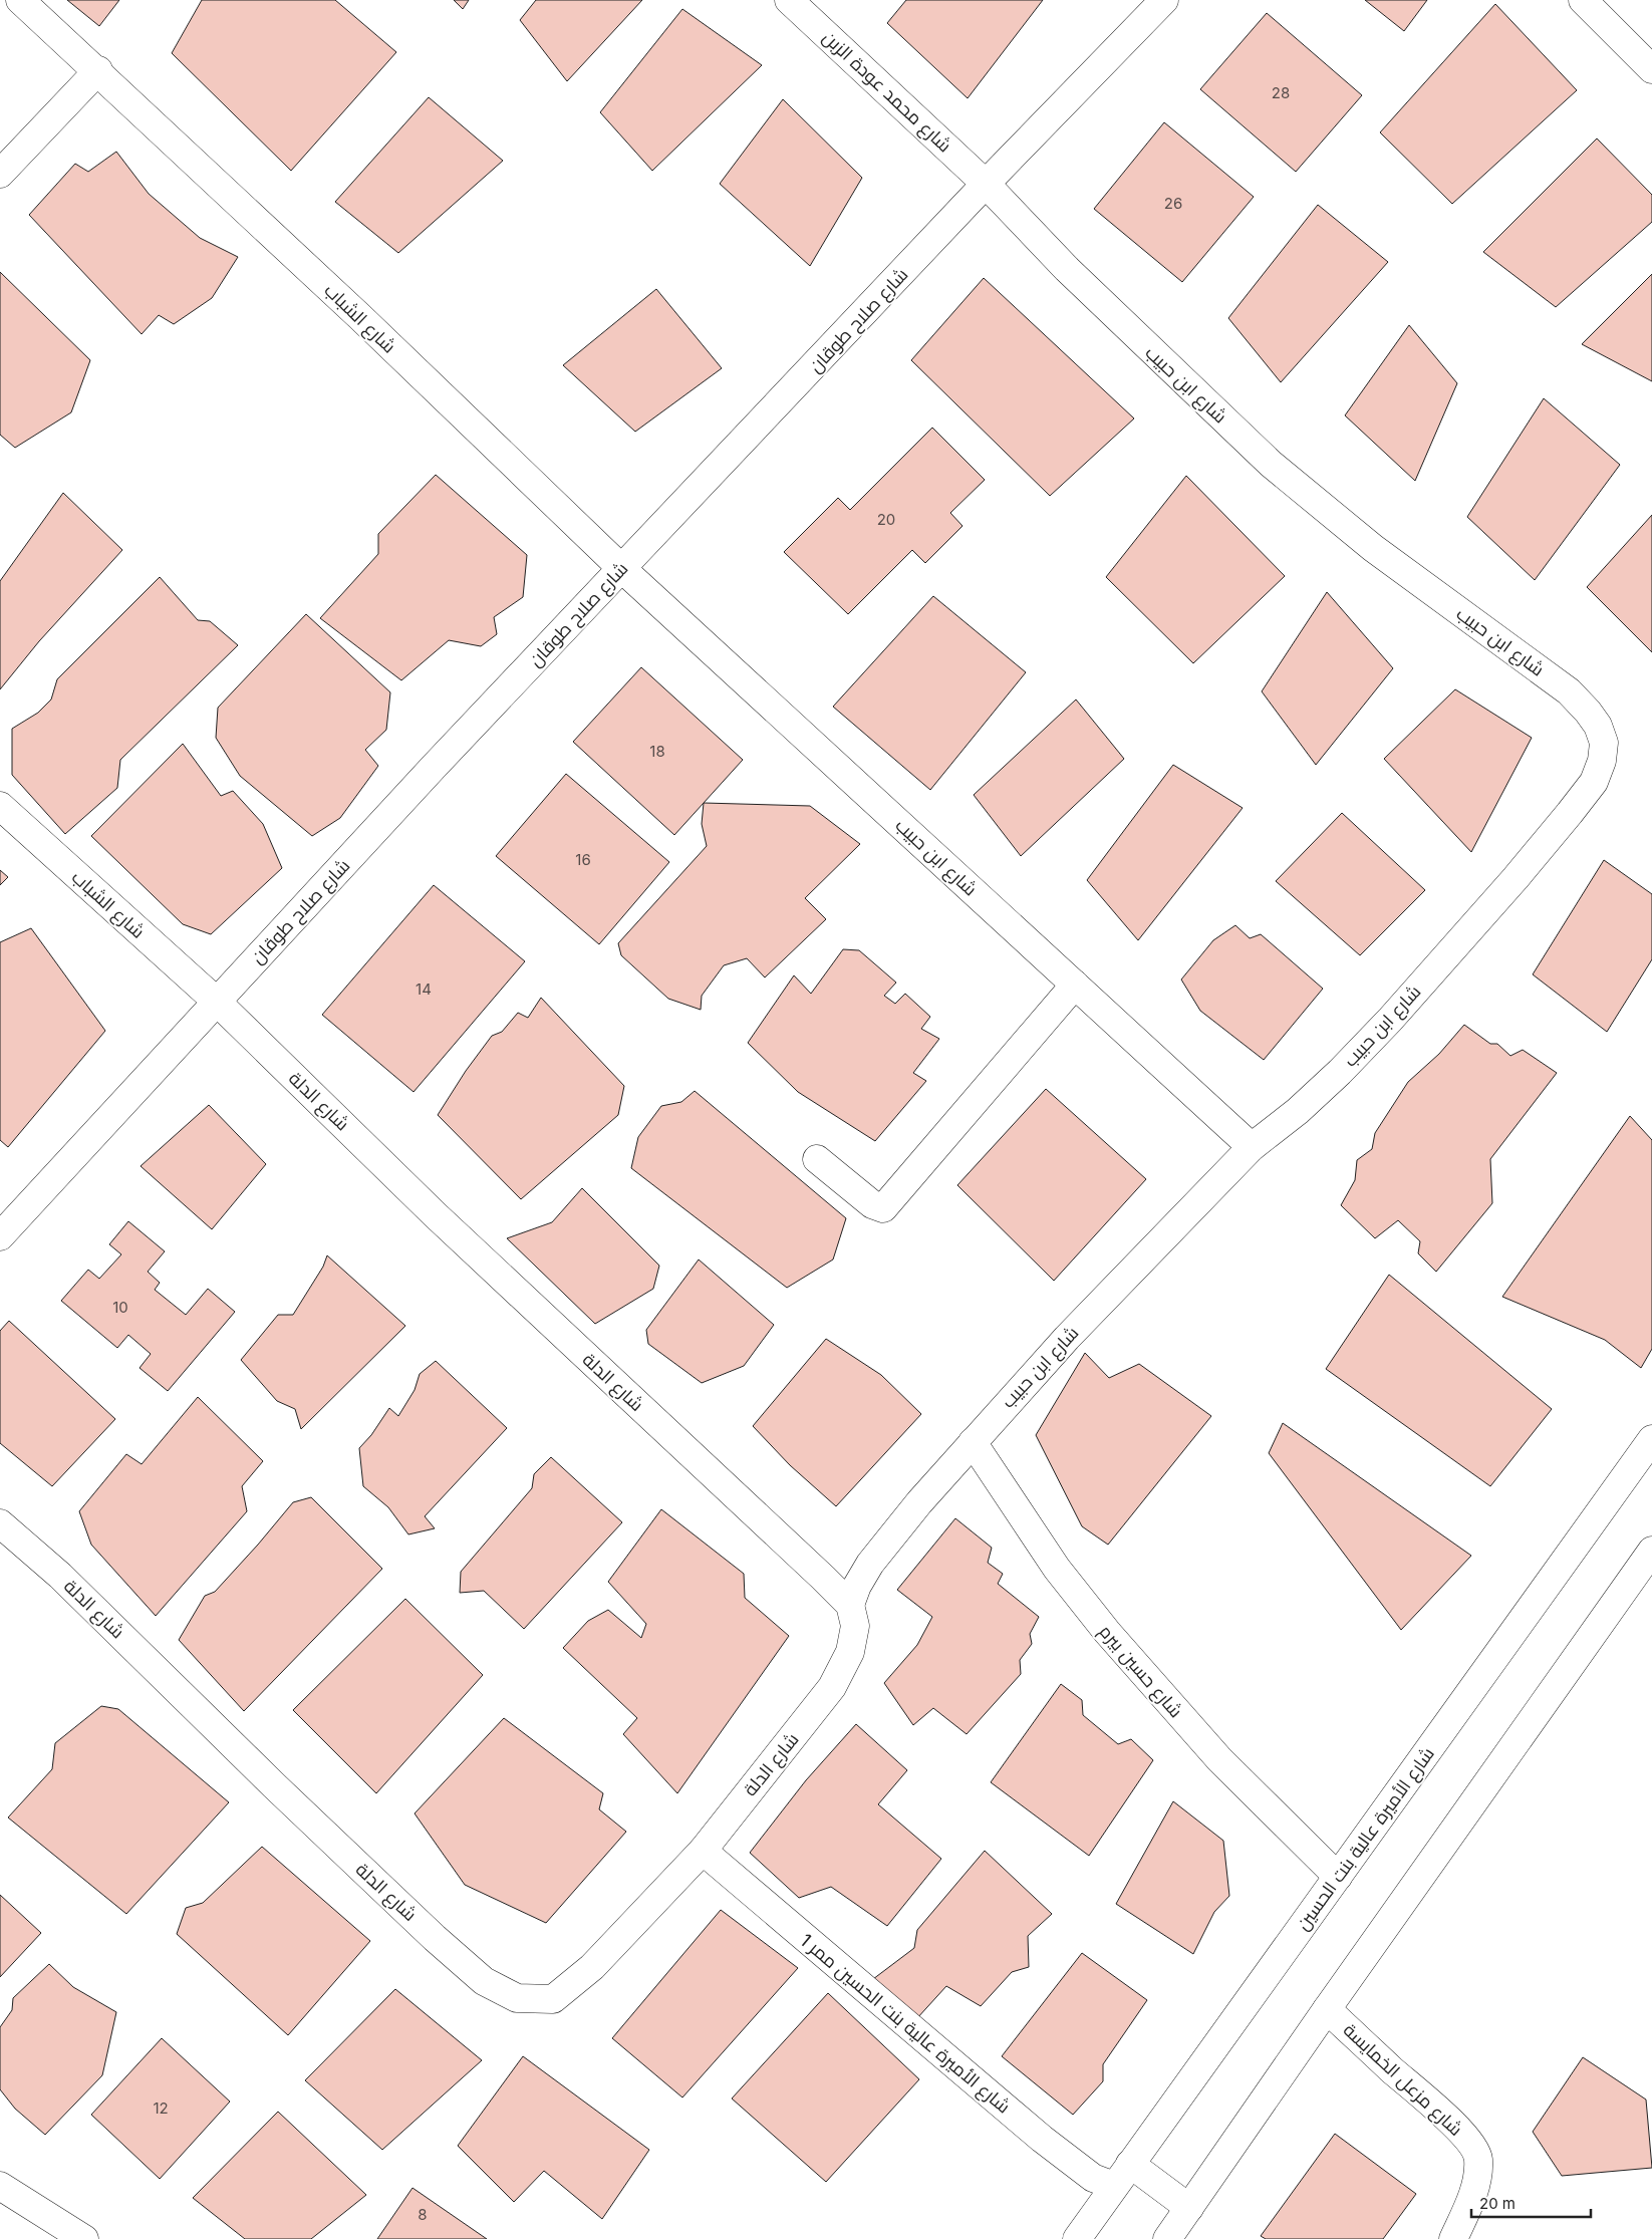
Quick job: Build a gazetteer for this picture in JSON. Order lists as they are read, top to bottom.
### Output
{
  "streets": {
    "street": [
      "شارع محمد عودة الزبن",
      "شارع الشباب",
      "شارع صلاح طوقان",
      "شارع ابن حبيب",
      "شارع الدلة",
      "شارع حسين بيرم",
      "شارع الأميرة عالية بنت الحسين",
      "شارع الأميرة عالية بنت الحسين ممر 1",
      "شارع مزعل الخمايسة"
    ]
  },
  "crossings": [
    ["شارع محمد عودة الزبن", "شارع صلاح طوقان"],
    ["شارع محمد عودة الزبن", "شارع ابن حبيب"],
    ["شارع الشباب", "شارع صلاح طوقان"],
    ["شارع الشباب", "شارع ابن حبيب"],
    ["شارع الشباب", "شارع الدلة"],
    ["شارع صلاح طوقان", "شارع ابن حبيب"],
    ["شارع صلاح طوقان", "شارع الدلة"],
    ["شارع ابن حبيب", "شارع الدلة"],
    ["شارع ابن حبيب", "شارع حسين بيرم"],
    ["شارع الدلة", "شارع الأميرة عالية بنت الحسين ممر 1"],
    ["شارع حسين بيرم", "شارع الأميرة عالية بنت الحسين"],
    ["شارع الأميرة عالية بنت الحسين", "شارع الأميرة عالية بنت الحسين ممر 1"]
  ],
  "house_numbers": [
    "28",
    "26",
    "20",
    "18",
    "16",
    "14",
    "10",
    "12",
    "8"
  ],
  "scale_bar": "20 m"
}
